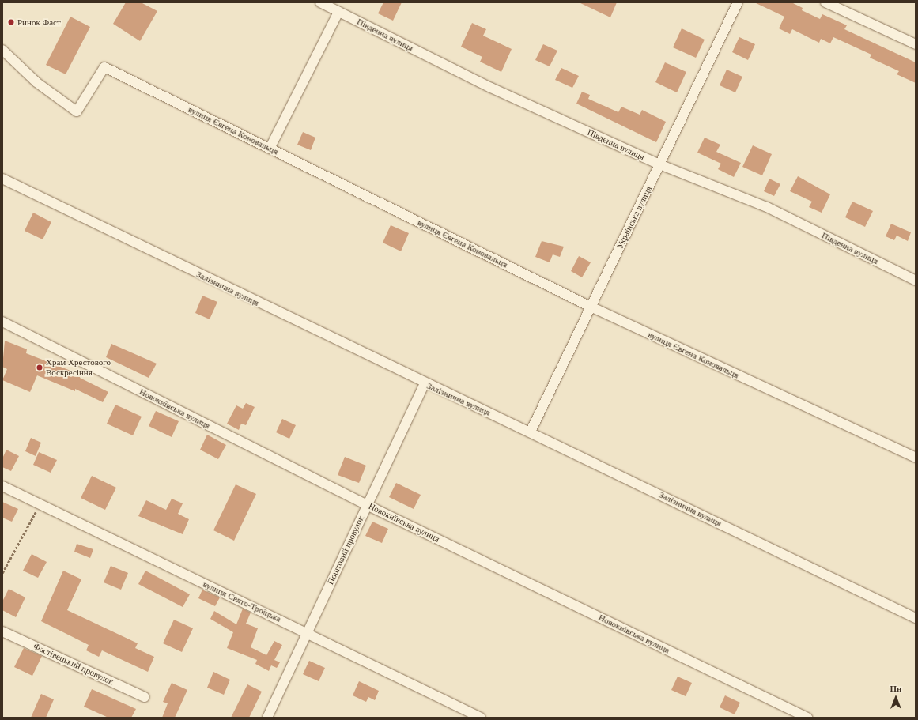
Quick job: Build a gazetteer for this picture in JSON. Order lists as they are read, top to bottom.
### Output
{
  "streets": {
    "street": [
      "Південна вулиця",
      "вулиця Євгена Коновальця",
      "Українська вулиця",
      "Залізнична вулиця",
      "Новокиївська вулиця",
      "Поштовий провулок",
      "вулиця Свято-Троїцька",
      "Фастівецький провулок"
    ]
  },
  "crossings": [
    ["Південна вулиця", "Українська вулиця"],
    ["вулиця Євгена Коновальця", "Українська вулиця"],
    ["Українська вулиця", "Залізнична вулиця"],
    ["Залізнична вулиця", "Поштовий провулок"],
    ["Новокиївська вулиця", "Поштовий провулок"],
    ["Поштовий провулок", "вулиця Свято-Троїцька"]
  ],
  "places": ["Ринок Фаст", "Храм Хрестового Воскресіння"],
  "north": "top"
}
